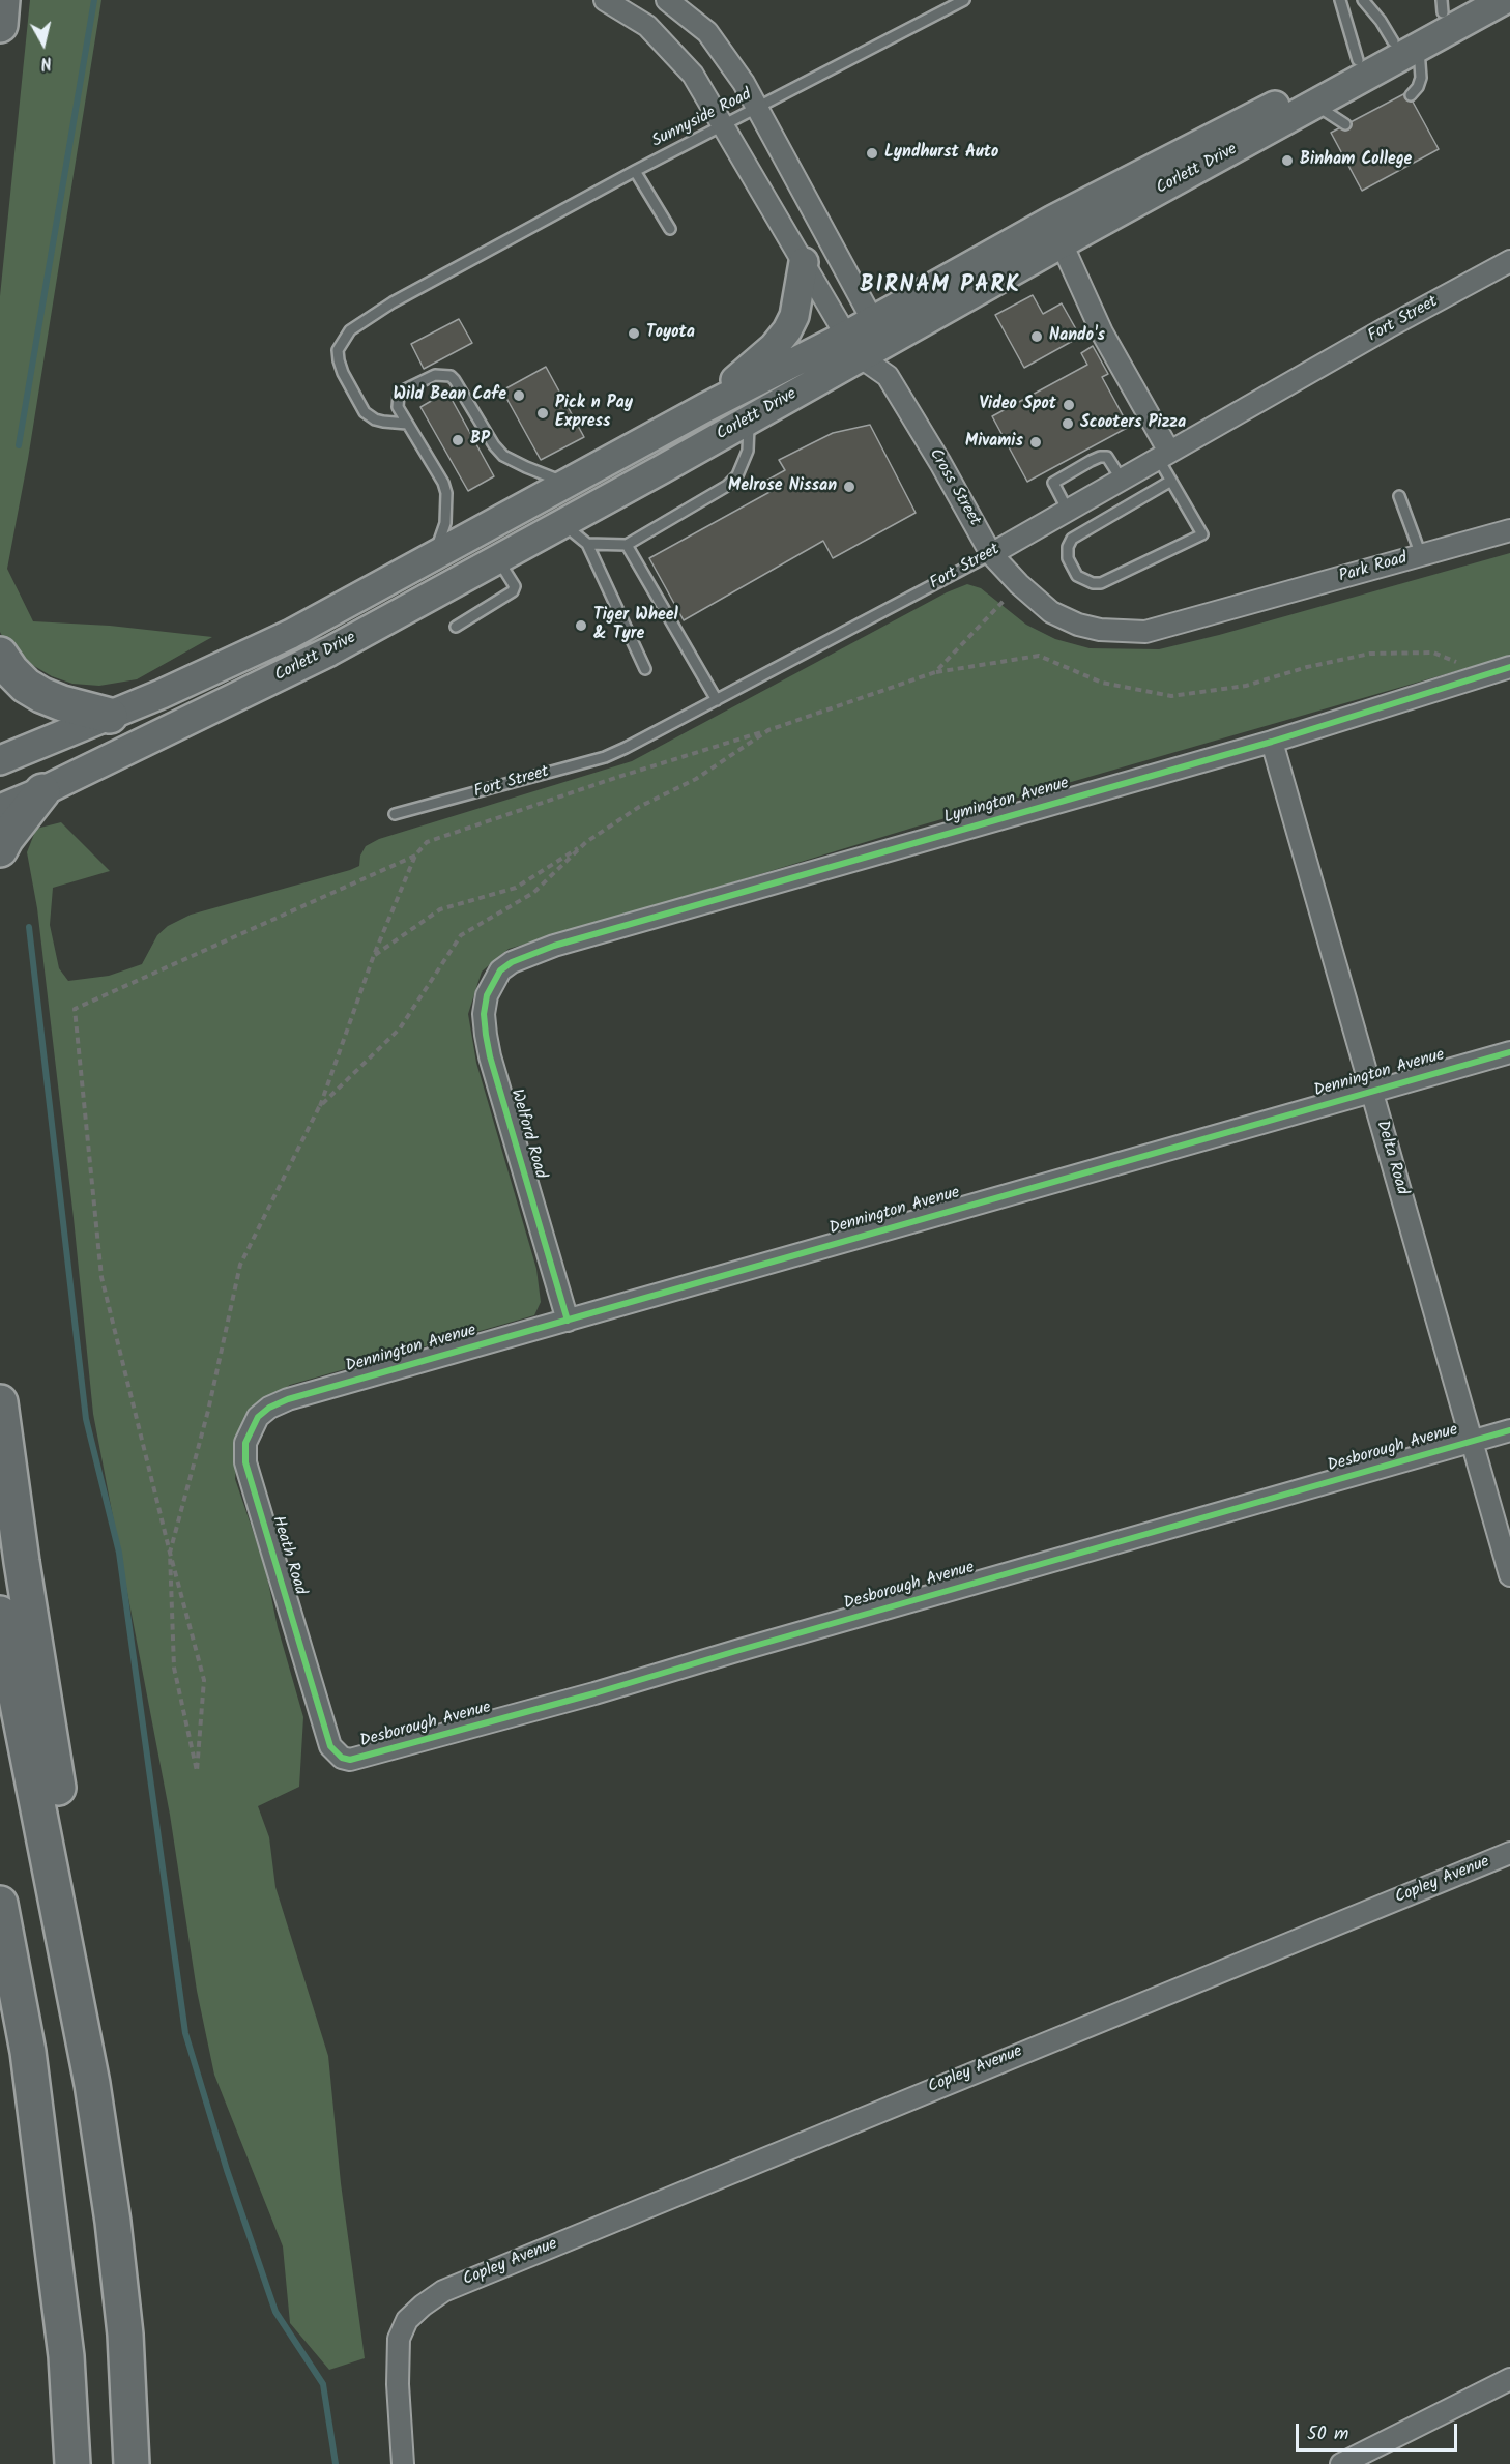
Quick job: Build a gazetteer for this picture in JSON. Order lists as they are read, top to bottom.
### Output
{
  "streets": {
    "main road": ["Corlett Drive"],
    "street": [
      "Fort Street",
      "Cross Street",
      "Park Road",
      "Lymington Avenue",
      "Dennington Avenue",
      "Welford Road",
      "Delta Road",
      "Desborough Avenue",
      "Heath Road",
      "Copley Avenue"
    ],
    "lane": ["Sunnyside Road"]
  },
  "crossings": [
    ["Sunnyside Road", "Cross Street"],
    ["Corlett Drive", "Cross Street"],
    ["Fort Street", "Cross Street"],
    ["Cross Street", "Park Road"],
    ["Lymington Avenue", "Welford Road"],
    ["Lymington Avenue", "Delta Road"],
    ["Dennington Avenue", "Welford Road"],
    ["Dennington Avenue", "Delta Road"],
    ["Dennington Avenue", "Heath Road"],
    ["Delta Road", "Desborough Avenue"],
    ["Desborough Avenue", "Heath Road"]
  ],
  "districts": ["BIRNAM PARK"],
  "places": [
    "Lyndhurst Auto",
    "Binham College",
    "Toyota",
    "Nando's",
    "Wild Bean Cafe",
    "Video Spot",
    "Pick n Pay Express",
    "Scooters Pizza",
    "BP",
    "Mivamis",
    "Melrose Nissan",
    "Tiger Wheel & Tyre"
  ],
  "scale_bar": "50 m",
  "north": "bottom"
}
